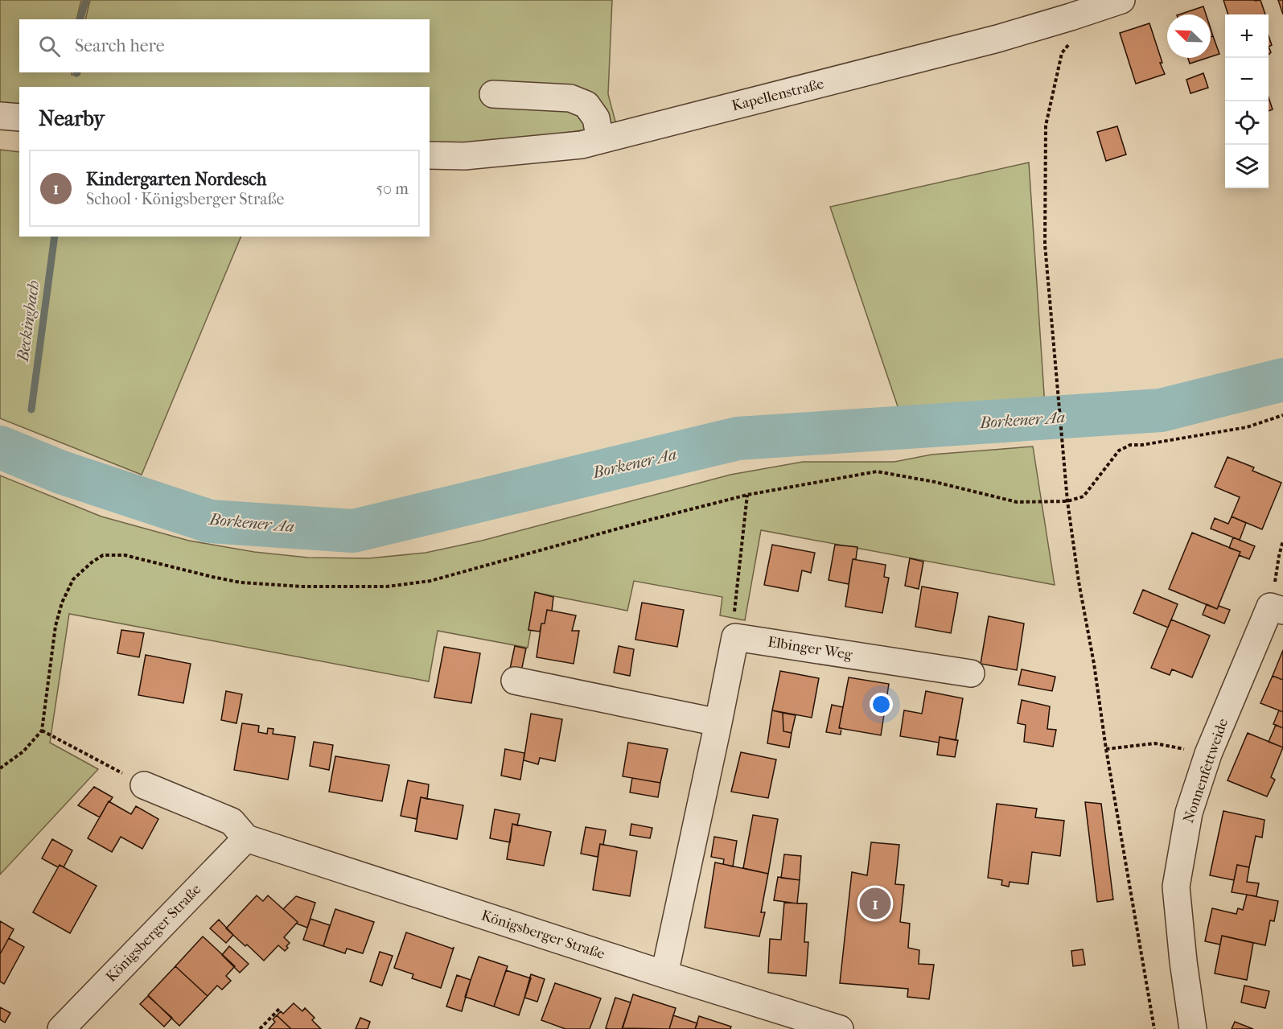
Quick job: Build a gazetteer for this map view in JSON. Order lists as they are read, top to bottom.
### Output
{
  "streets": {
    "street": [
      "Kapellenstraße",
      "Elbinger Weg",
      "Nonnenfettweide",
      "Königsberger Straße"
    ]
  },
  "water": ["Beckingbach", "Borkener Aa"],
  "north": "top left",
  "page": {
    "map_buttons": ["+", "−"],
    "search": "Search here",
    "heading": "Nearby",
    "list": [
      {
        "mark": "1",
        "name": "Kindergarten Nordesch",
        "note": "School · Königsberger Straße",
        "value": "50 m"
      }
    ],
    "pins": "1"
  }
}
